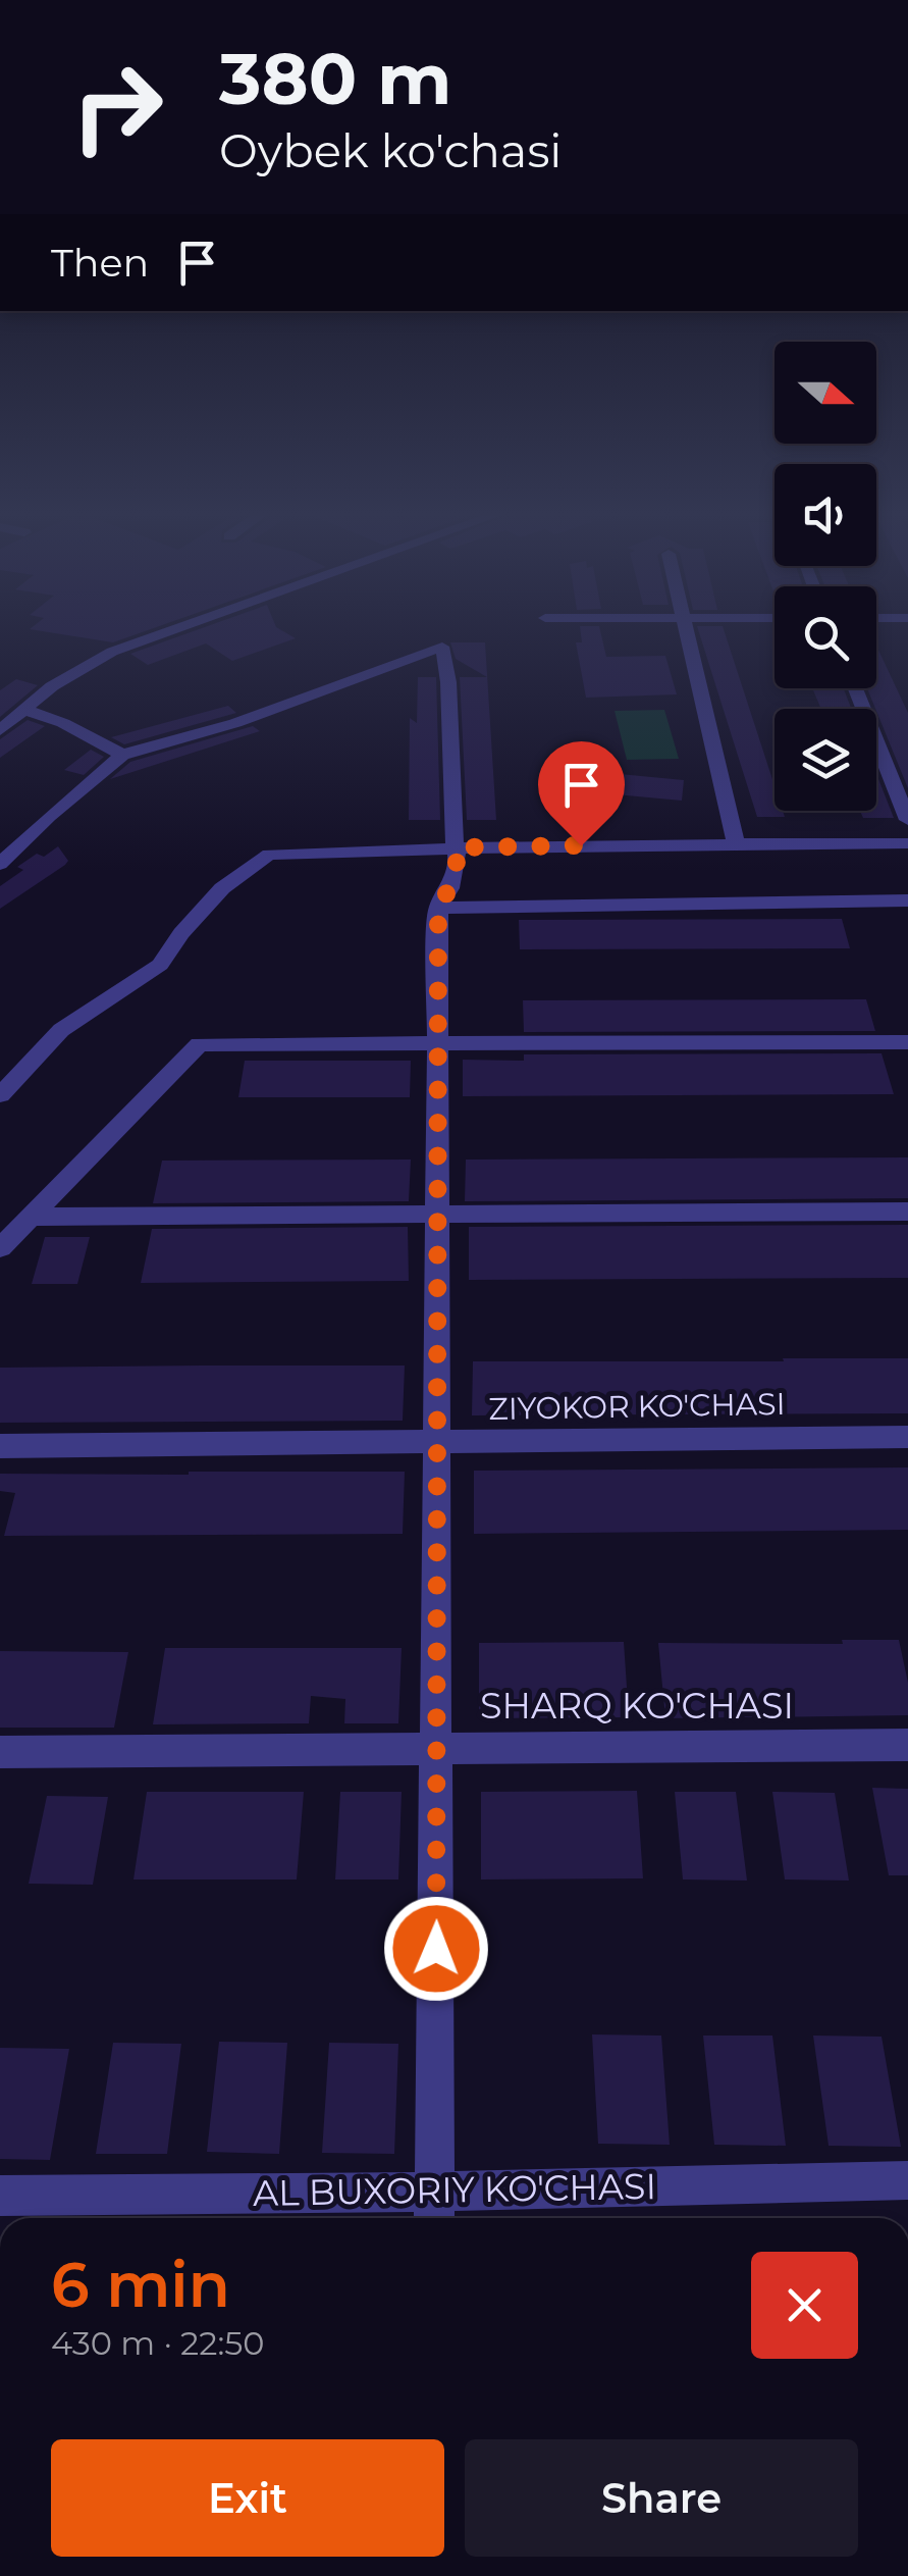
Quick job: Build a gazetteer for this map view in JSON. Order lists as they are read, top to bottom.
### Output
{
  "streets": {
    "street": ["ZIYOKOR KO'CHASI", "SHARQ KO'CHASI", "AL BUXORIY KO'CHASI"]
  },
  "north": "right",
  "page": {
    "turn": ["380 m", "Oybek ko'chasi"],
    "then": "Then",
    "heading": ["6 min", "430 m · 22:50"],
    "buttons": ["Exit", "Share"]
  }
}
